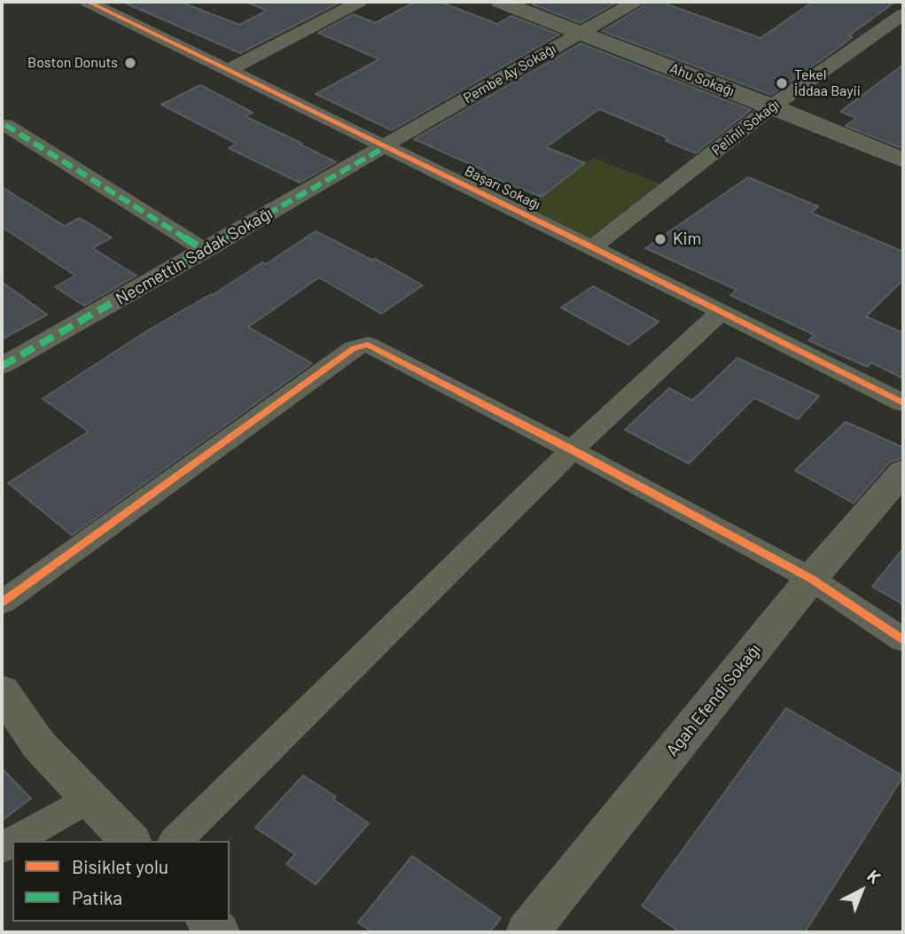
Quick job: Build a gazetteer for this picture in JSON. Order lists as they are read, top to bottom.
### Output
{
  "streets": {
    "street": [
      "Pembe Ay Sokağı",
      "Ahu Sokağı",
      "Pelinli Sokağı",
      "Başarı Sokağı",
      "Necmettin Sadak Sokağı",
      "Agah Efendi Sokağı"
    ]
  },
  "crossings": [
    ["Pembe Ay Sokağı", "Ahu Sokağı"],
    ["Pembe Ay Sokağı", "Başarı Sokağı"],
    ["Pembe Ay Sokağı", "Necmettin Sadak Sokağı"],
    ["Ahu Sokağı", "Pelinli Sokağı"],
    ["Pelinli Sokağı", "Başarı Sokağı"],
    ["Başarı Sokağı", "Necmettin Sadak Sokağı"]
  ],
  "places": ["Boston Donuts", "Tekel İddaa Bayii", "Kim"],
  "legend": ["Bisiklet yolu", "Patika"],
  "north": "top right"
}
